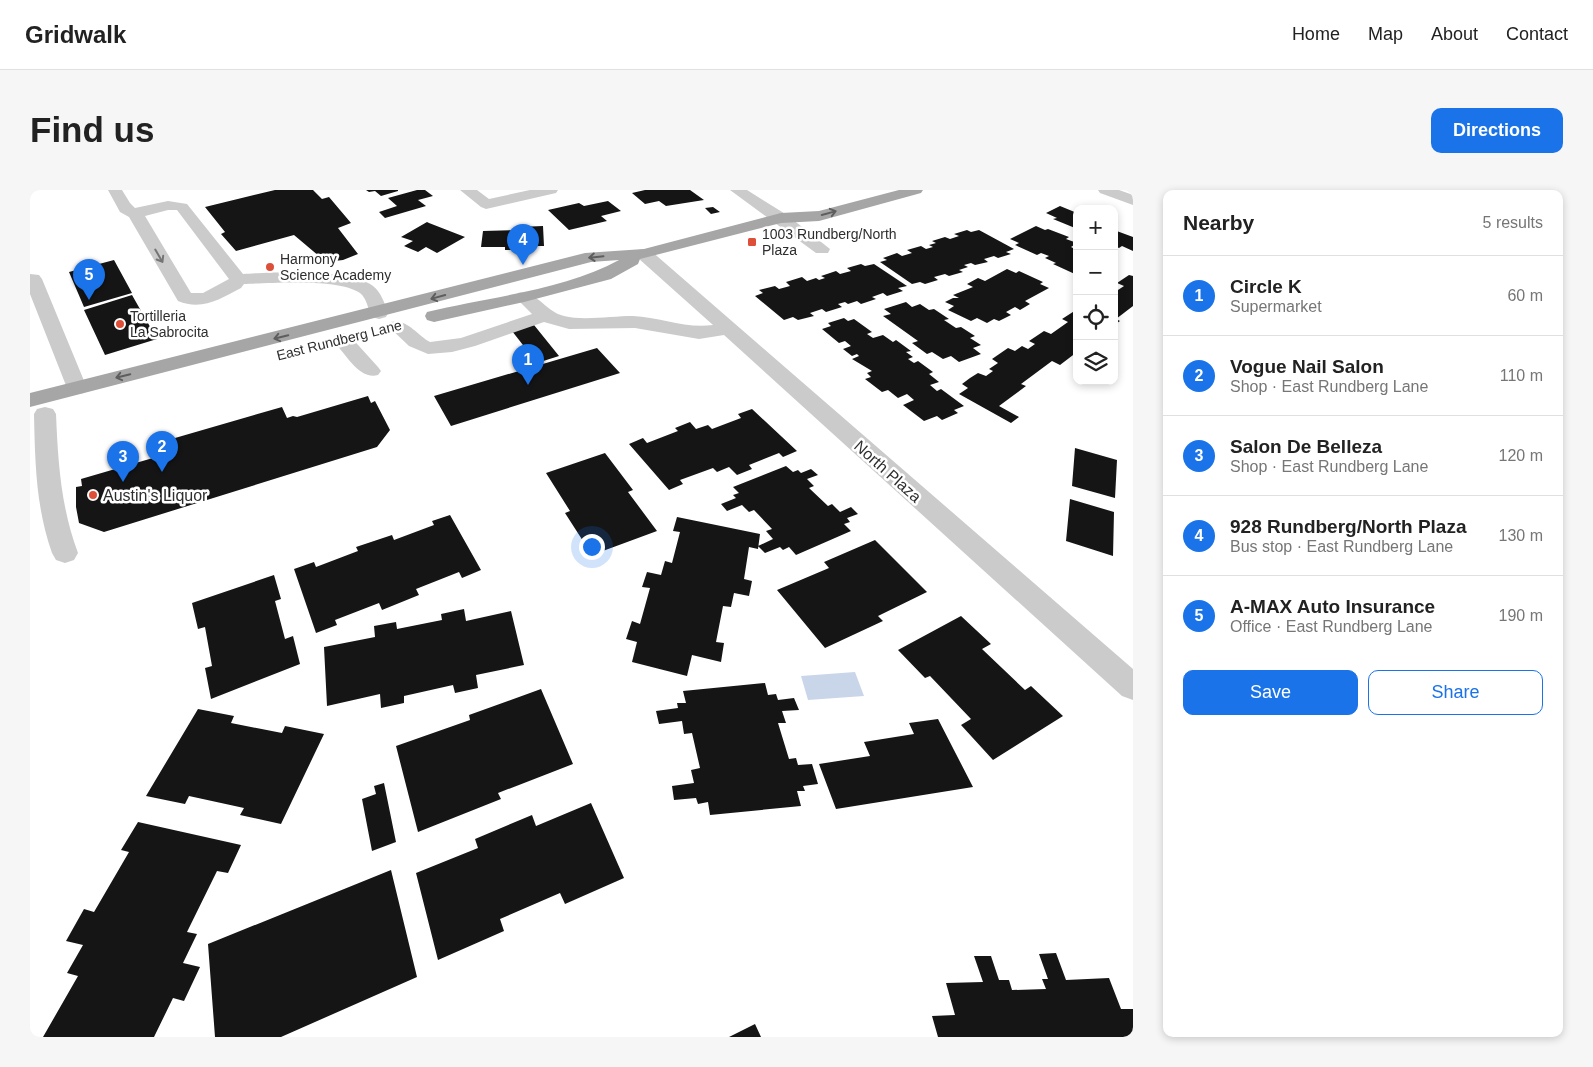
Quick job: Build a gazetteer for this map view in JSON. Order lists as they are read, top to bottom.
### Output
{
  "streets": {
    "main road": ["East Rundberg Lane"],
    "street": ["North Plaza"]
  },
  "crossings": [
    ["East Rundberg Lane", "North Plaza"]
  ],
  "places": {
    "transit": ["1003 Rundberg/North Plaza"],
    "other": ["Harmony Science Academy", "Tortilleria La Sabrocita", "Austin's Liquor"]
  },
  "page": {
    "header": "Gridwalk",
    "nav": [
      "Home",
      "Map",
      "About",
      "Contact"
    ],
    "buttons": [
      "Directions",
      ["Save", "Share"]
    ],
    "title": "Find us",
    "heading": ["Nearby", "5 results"],
    "map_buttons": ["+", "−"],
    "pins": [
      "4",
      "5",
      "1",
      "2",
      "3"
    ],
    "list": [
      {
        "mark": "1",
        "name": "Circle K",
        "note": "Supermarket",
        "value": "60 m"
      },
      {
        "mark": "2",
        "name": "Vogue Nail Salon",
        "note": "Shop · East Rundberg Lane",
        "value": "110 m"
      },
      {
        "mark": "3",
        "name": "Salon De Belleza",
        "note": "Shop · East Rundberg Lane",
        "value": "120 m"
      },
      {
        "mark": "4",
        "name": "928 Rundberg/North Plaza",
        "note": "Bus stop · East Rundberg Lane",
        "value": "130 m"
      },
      {
        "mark": "5",
        "name": "A-MAX Auto Insurance",
        "note": "Office · East Rundberg Lane",
        "value": "190 m"
      }
    ]
  }
}
